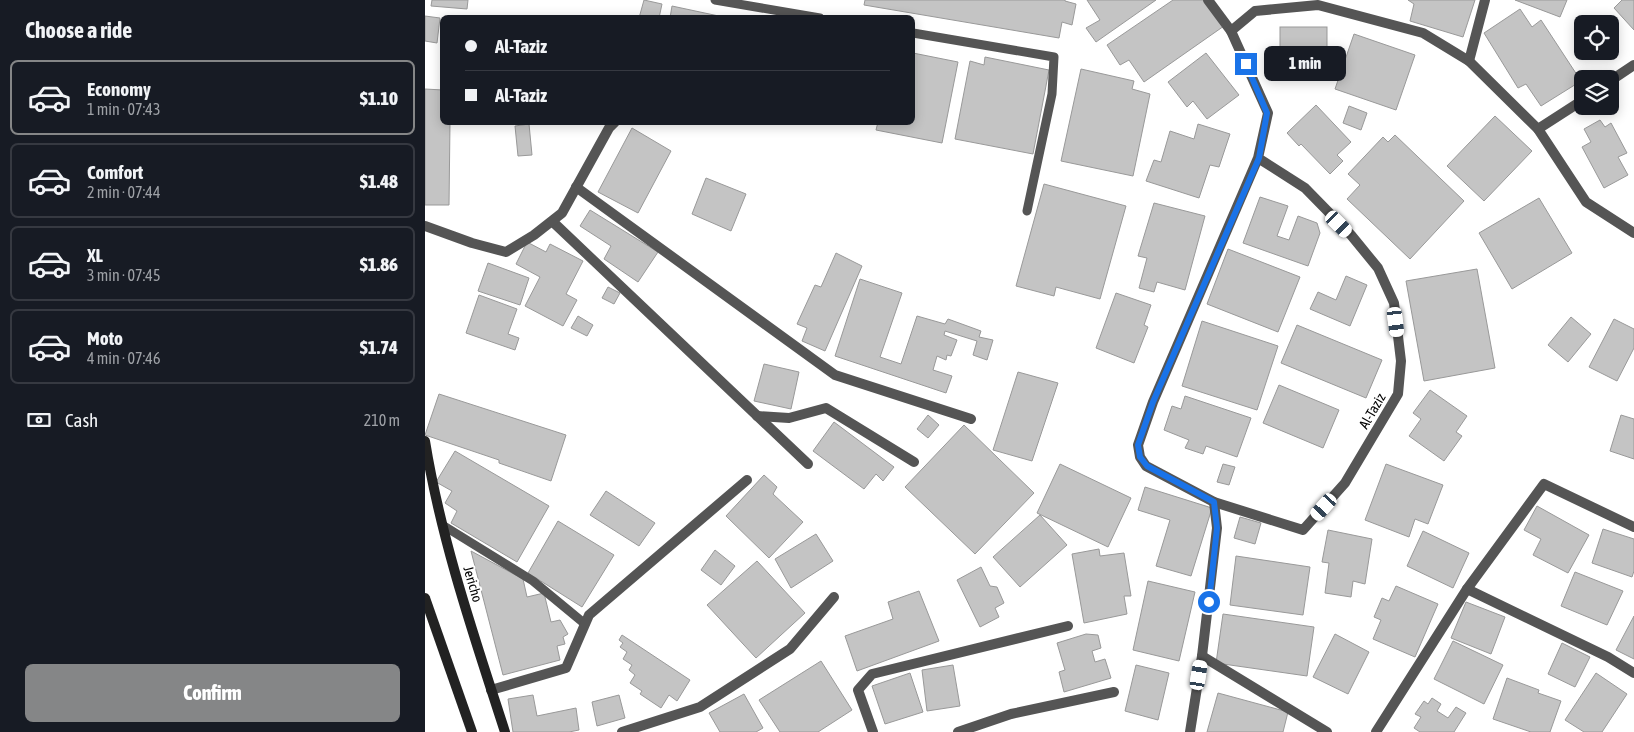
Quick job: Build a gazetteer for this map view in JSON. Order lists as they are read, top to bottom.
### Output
{
  "streets": {
    "main road": ["Jericho"],
    "street": ["Al-Taziz"]
  },
  "page": {
    "heading": "Choose a ride",
    "banner": ["Al-Taziz", "Al-Taziz"],
    "bubble": "1 min",
    "list": [
      {
        "name": "Economy",
        "note": "1 min · 07:43",
        "value": "$1.10"
      },
      {
        "name": "Comfort",
        "note": "2 min · 07:44",
        "value": "$1.48"
      },
      {
        "name": "XL",
        "note": "3 min · 07:45",
        "value": "$1.86"
      },
      {
        "name": "Moto",
        "note": "4 min · 07:46",
        "value": "$1.74"
      }
    ],
    "pay": ["Cash", "210 m"],
    "buttons": "Confirm"
  }
}
